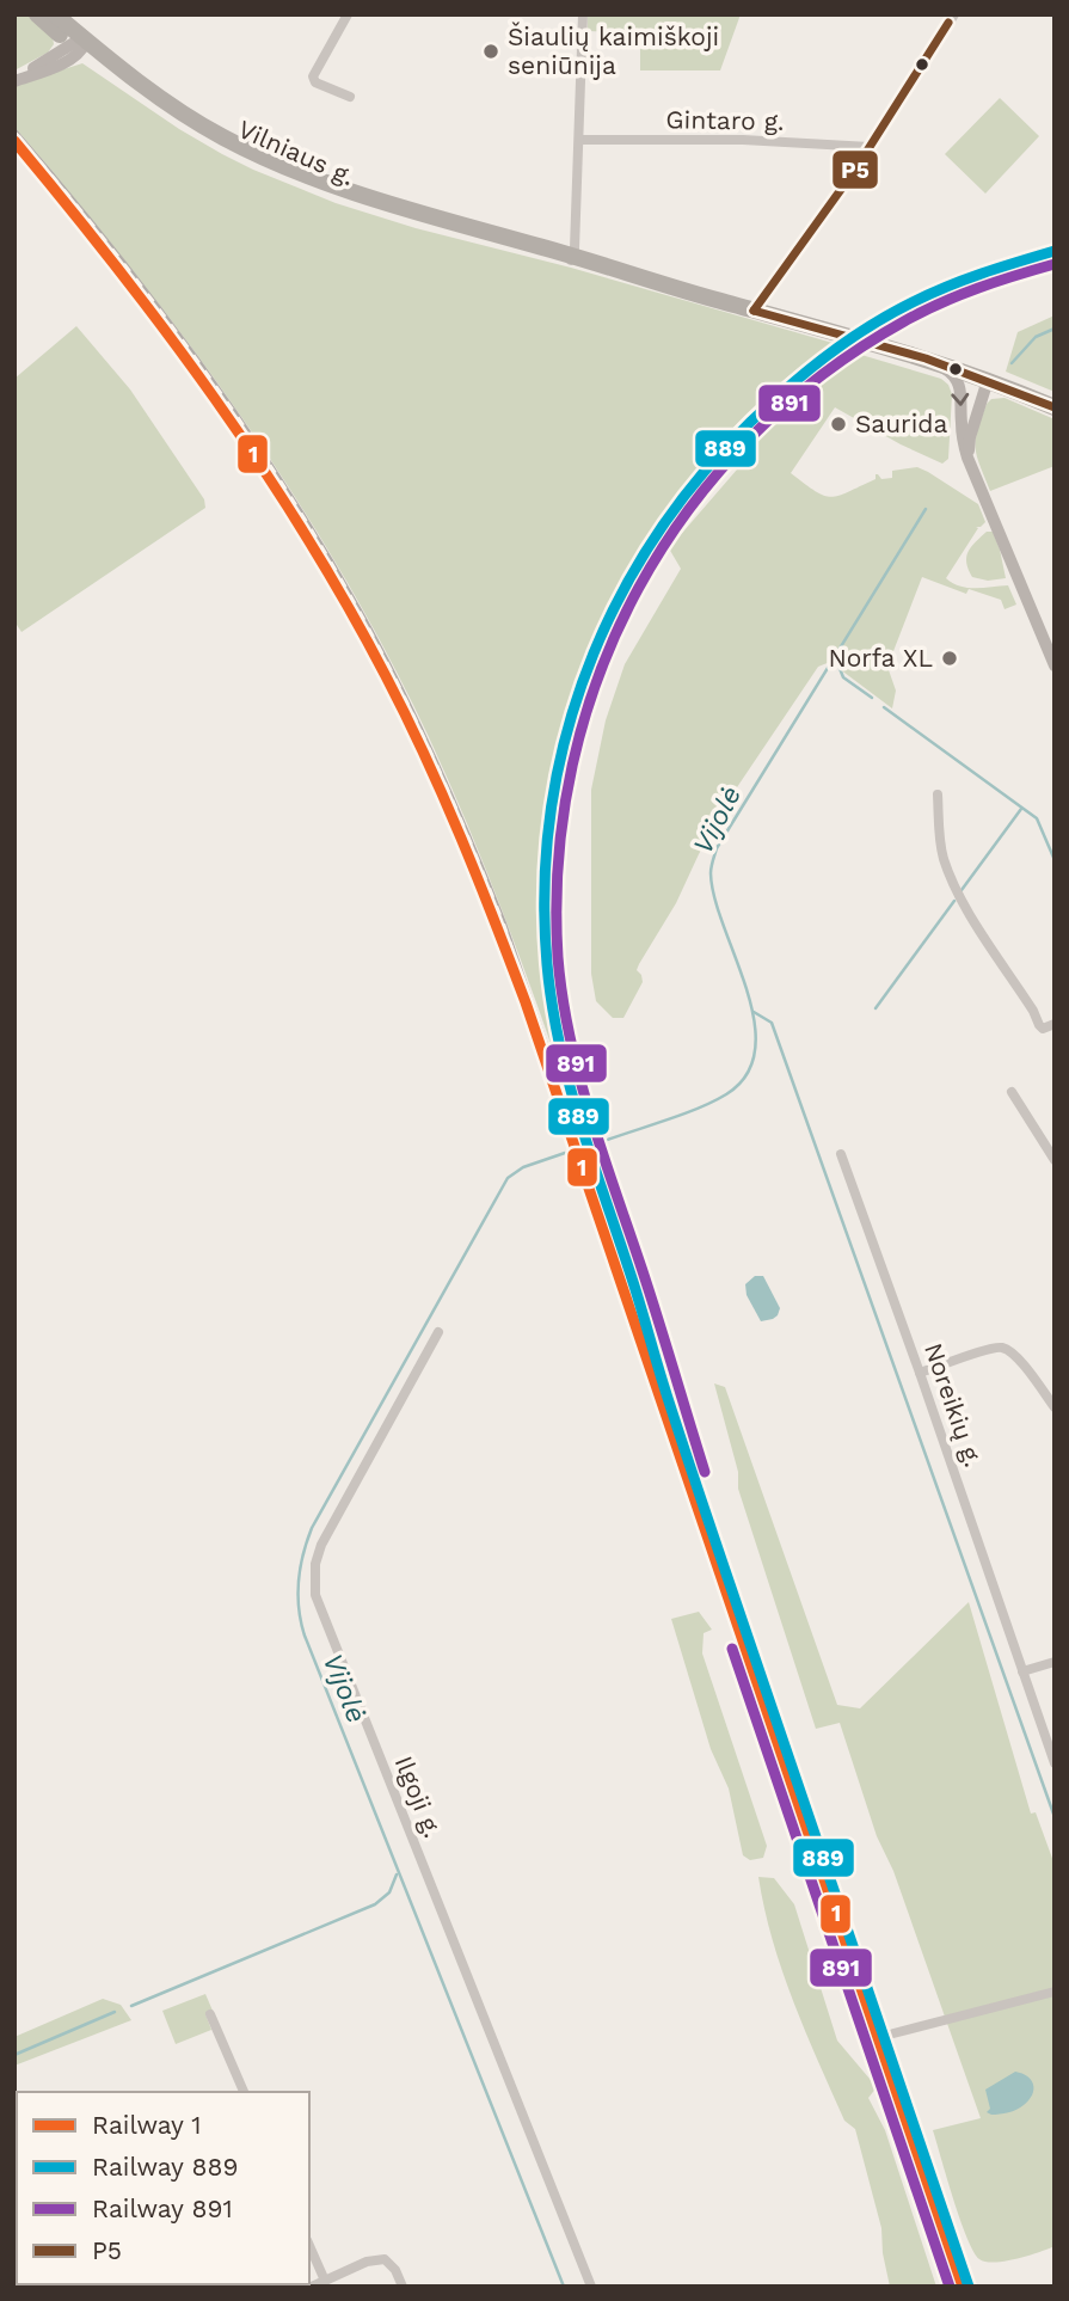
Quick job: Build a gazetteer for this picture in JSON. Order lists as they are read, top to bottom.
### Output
{
  "streets": {
    "highway": ["Vilniaus g."],
    "street": ["Gintaro g.", "Noreikių g.", "Ilgoji g."]
  },
  "water": ["Vijolė"],
  "places": ["Šiaulių kaimiškoji seniūnija", "Saurida", "Norfa XL"],
  "lines": [
    "transit line P5",
    "rail line 1",
    "rail line 889",
    "rail line 891"
  ],
  "legend": [
    "Railway 1",
    "Railway 889",
    "Railway 891",
    "P5"
  ]
}
